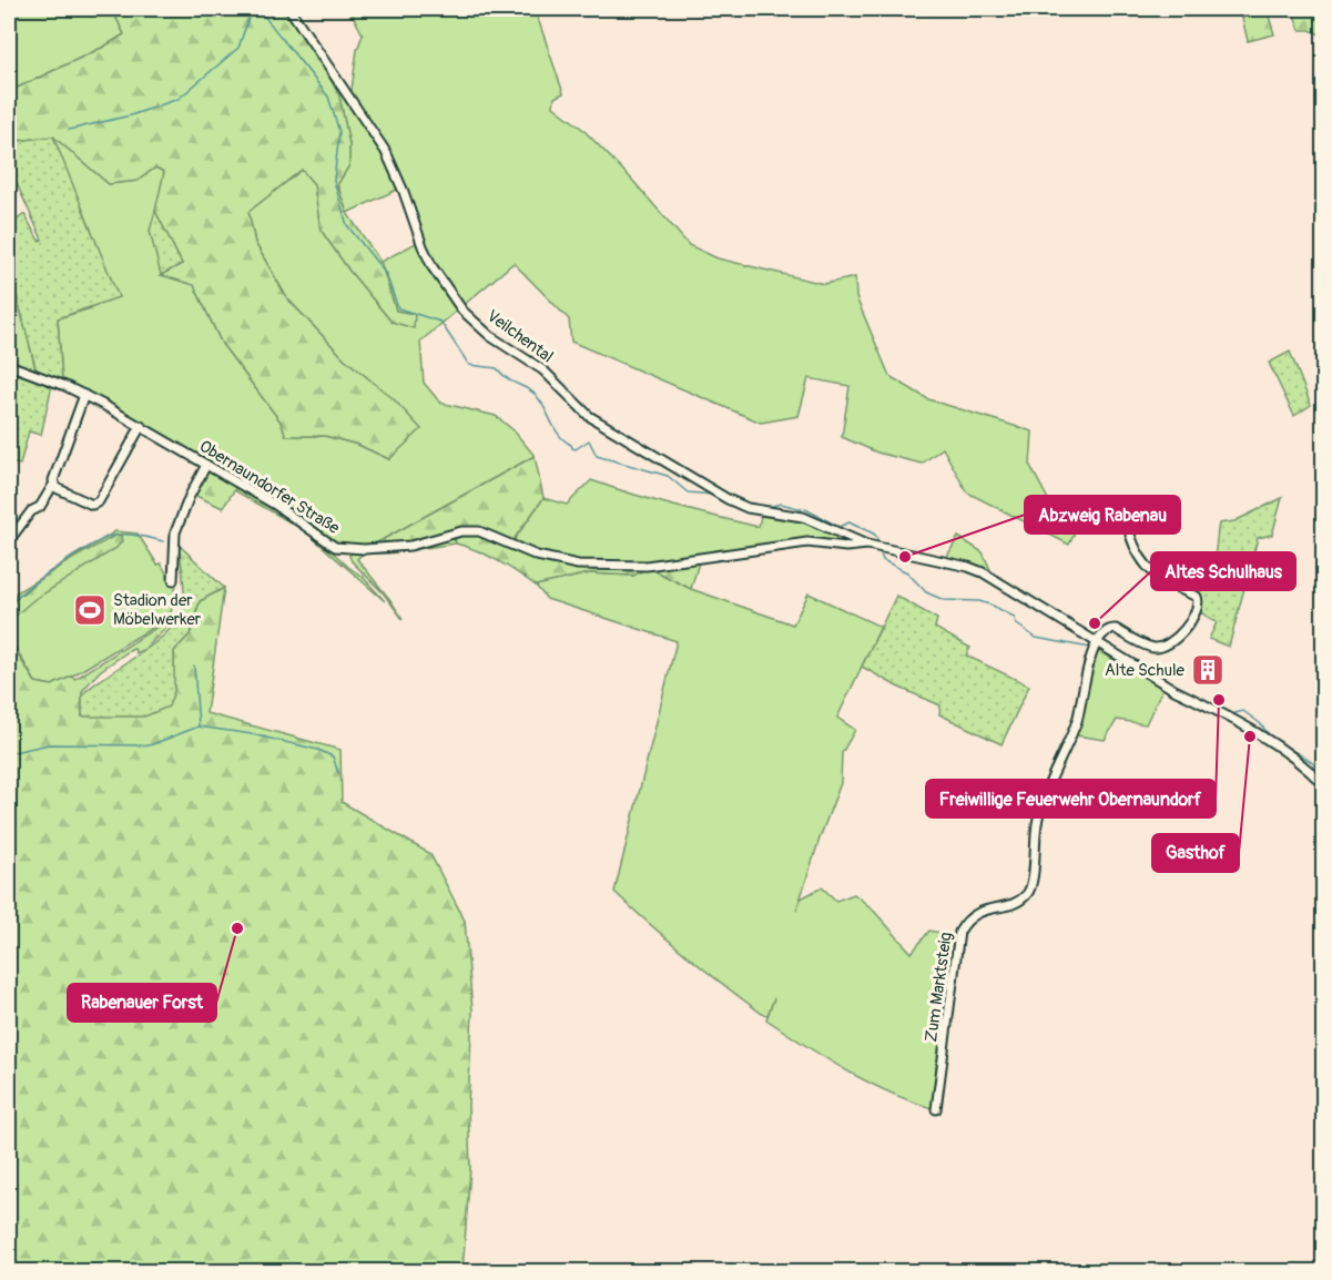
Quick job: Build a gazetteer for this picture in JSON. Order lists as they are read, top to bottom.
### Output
{
  "streets": {
    "street": ["Veilchental", "Obernaundorfer Straße", "Zum Marktsteig"]
  },
  "crossings": [
    ["Veilchental", "Obernaundorfer Straße"]
  ],
  "places": {
    "other": [
      "Abzweig Rabenau",
      "Altes Schulhaus",
      "Freiwillige Feuerwehr Obernaundorf",
      "Gasthof",
      "Rabenauer Forst"
    ],
    "sports": ["Stadion der Möbelwerker"],
    "building": ["Alte Schule"]
  }
}
